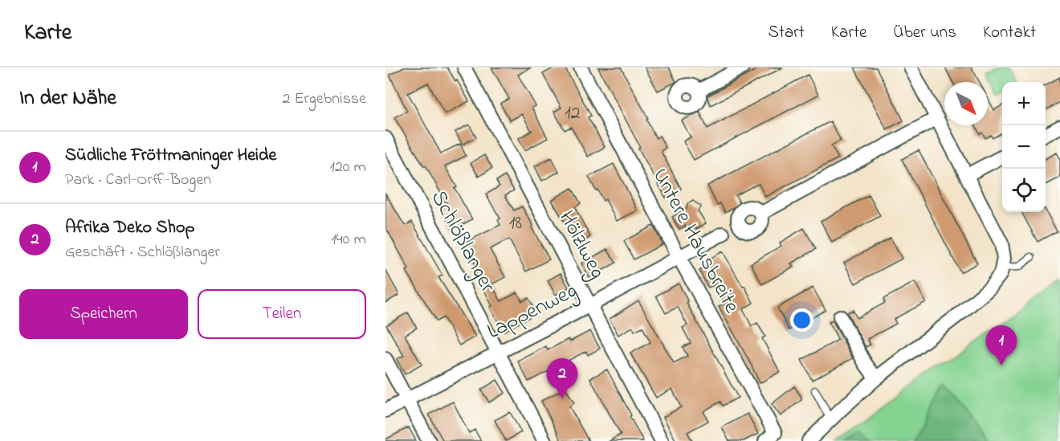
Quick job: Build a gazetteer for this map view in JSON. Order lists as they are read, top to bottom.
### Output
{
  "streets": {
    "street": [
      "Untere Hausbreite",
      "Schlößlanger",
      "Hölzlweg",
      "Lappenweg"
    ]
  },
  "crossings": [
    ["Untere Hausbreite", "Lappenweg"],
    ["Schlößlanger", "Lappenweg"],
    ["Hölzlweg", "Lappenweg"]
  ],
  "house_numbers": ["12", "18"],
  "north": "bottom right",
  "page": {
    "header": "Karte",
    "nav": [
      "Start",
      "Karte",
      "Über uns",
      "Kontakt"
    ],
    "heading": ["In der Nähe", "2 Ergebnisse"],
    "map_buttons": ["+", "−"],
    "list": [
      {
        "mark": "1",
        "name": "Südliche Fröttmaninger Heide",
        "note": "Park · Carl-Orff-Bogen",
        "value": "120 m"
      },
      {
        "mark": "2",
        "name": "Afrika Deko Shop",
        "note": "Geschäft · Schlößlanger",
        "value": "140 m"
      }
    ],
    "buttons": ["Speichern", "Teilen"],
    "pins": ["1", "2"]
  }
}
